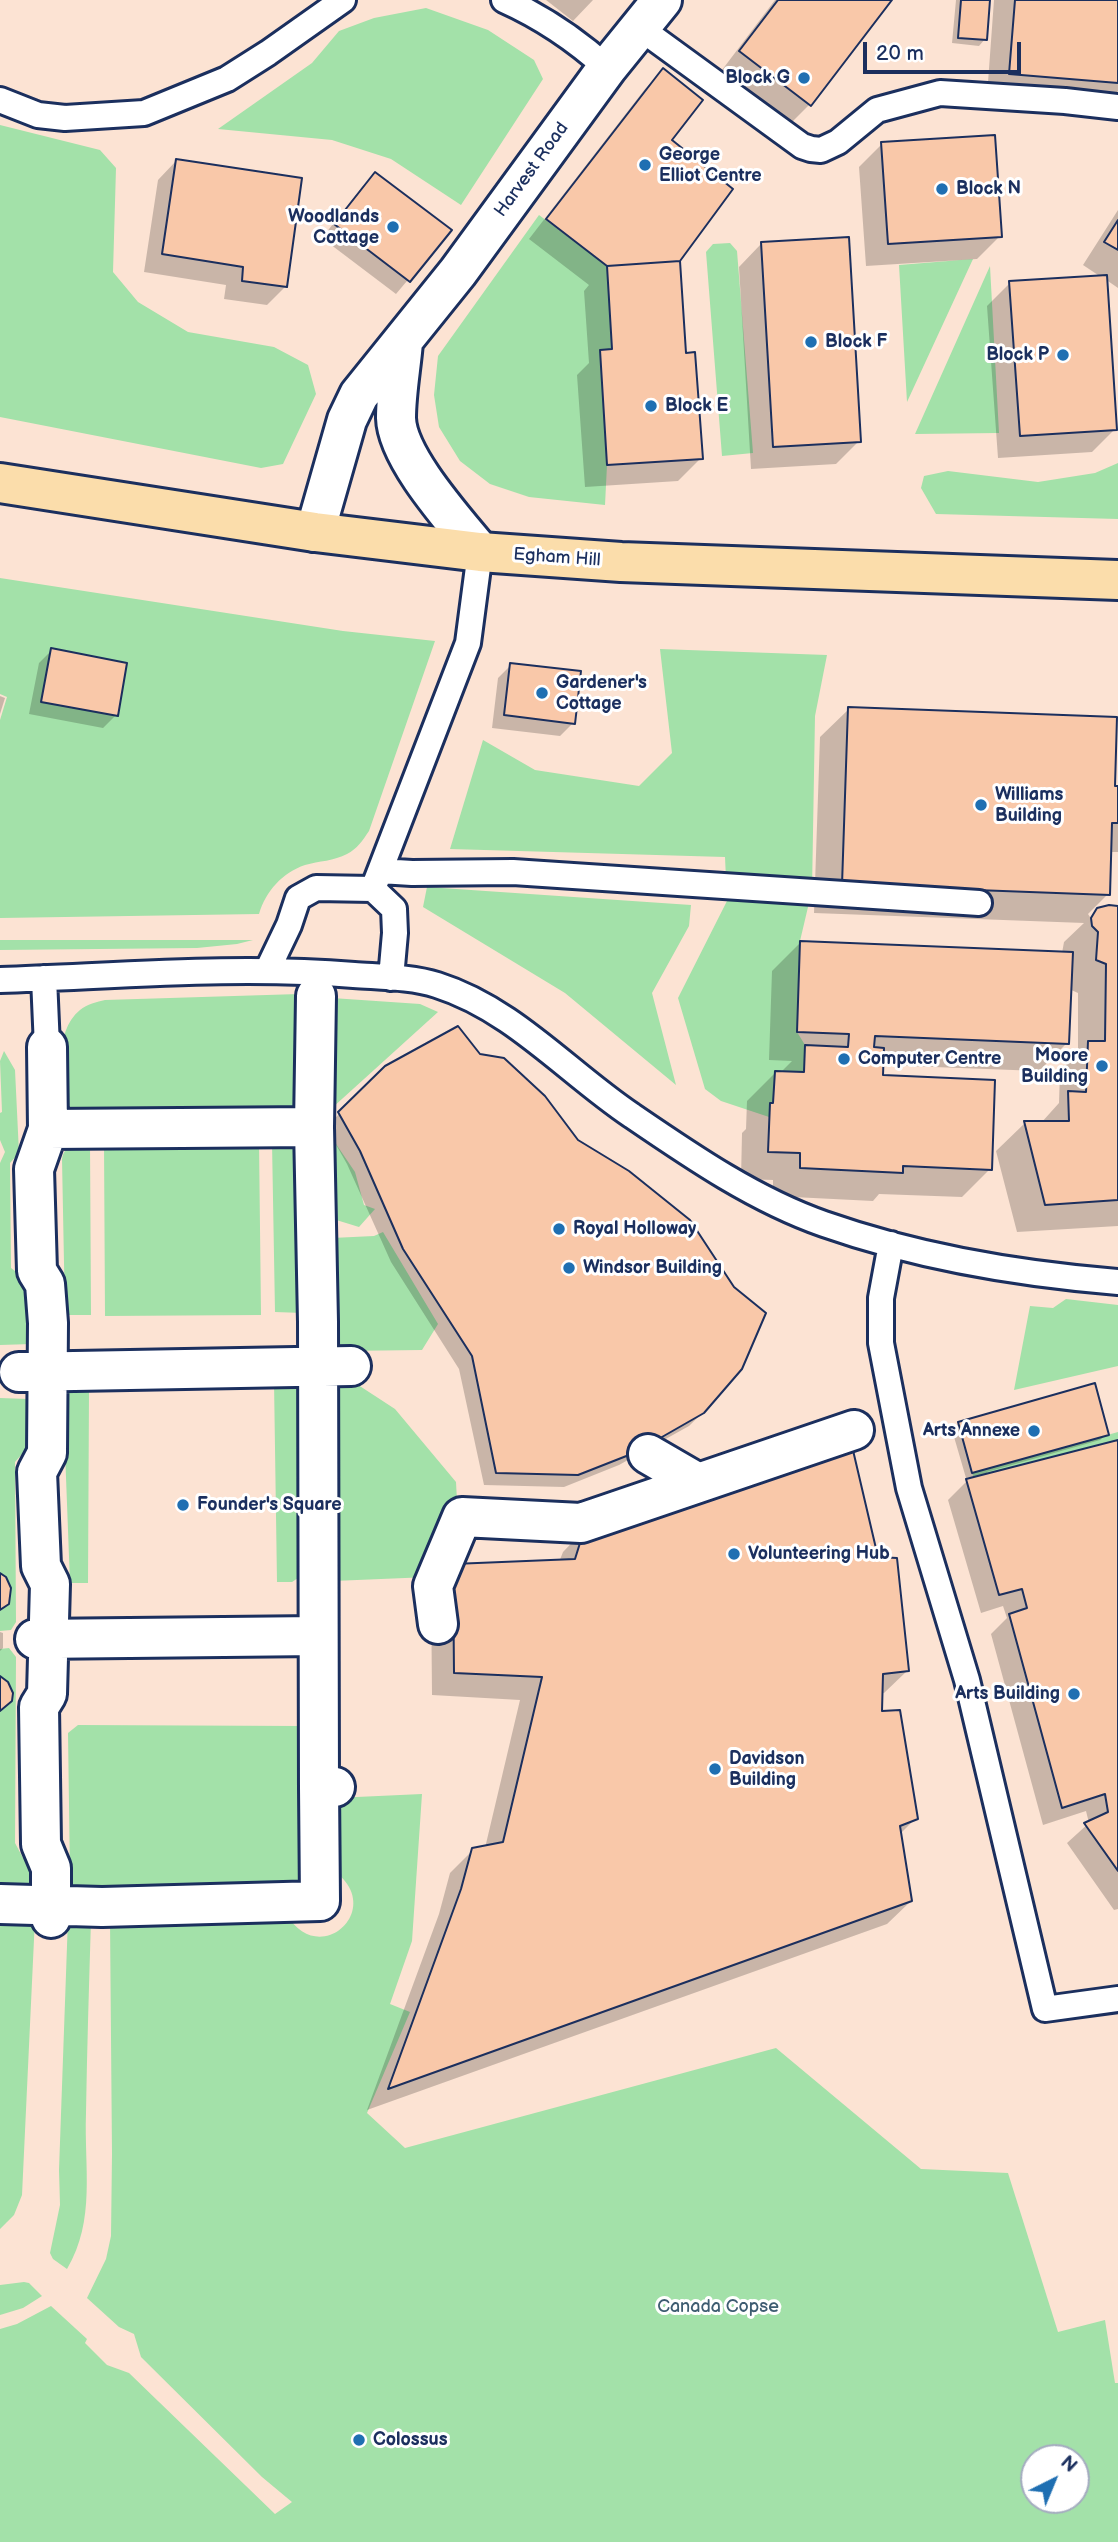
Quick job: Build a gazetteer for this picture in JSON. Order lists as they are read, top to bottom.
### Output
{
  "streets": {
    "main road": ["Egham Hill"],
    "street": ["Harvest Road"]
  },
  "crossings": [
    ["Harvest Road", "Egham Hill"]
  ],
  "parks": ["Canada Copse"],
  "places": [
    "Block G",
    "George Elliot Centre",
    "Block N",
    "Woodlands Cottage",
    "Block F",
    "Block P",
    "Block E",
    "Gardener's Cottage",
    "Williams Building",
    "Computer Centre",
    "Moore Building",
    "Royal Holloway",
    "Windsor Building",
    "Arts Annexe",
    "Founder's Square",
    "Volunteering Hub",
    "Arts Building",
    "Davidson Building",
    "Colossus"
  ],
  "scale_bar": "20 m",
  "north": "top right"
}
